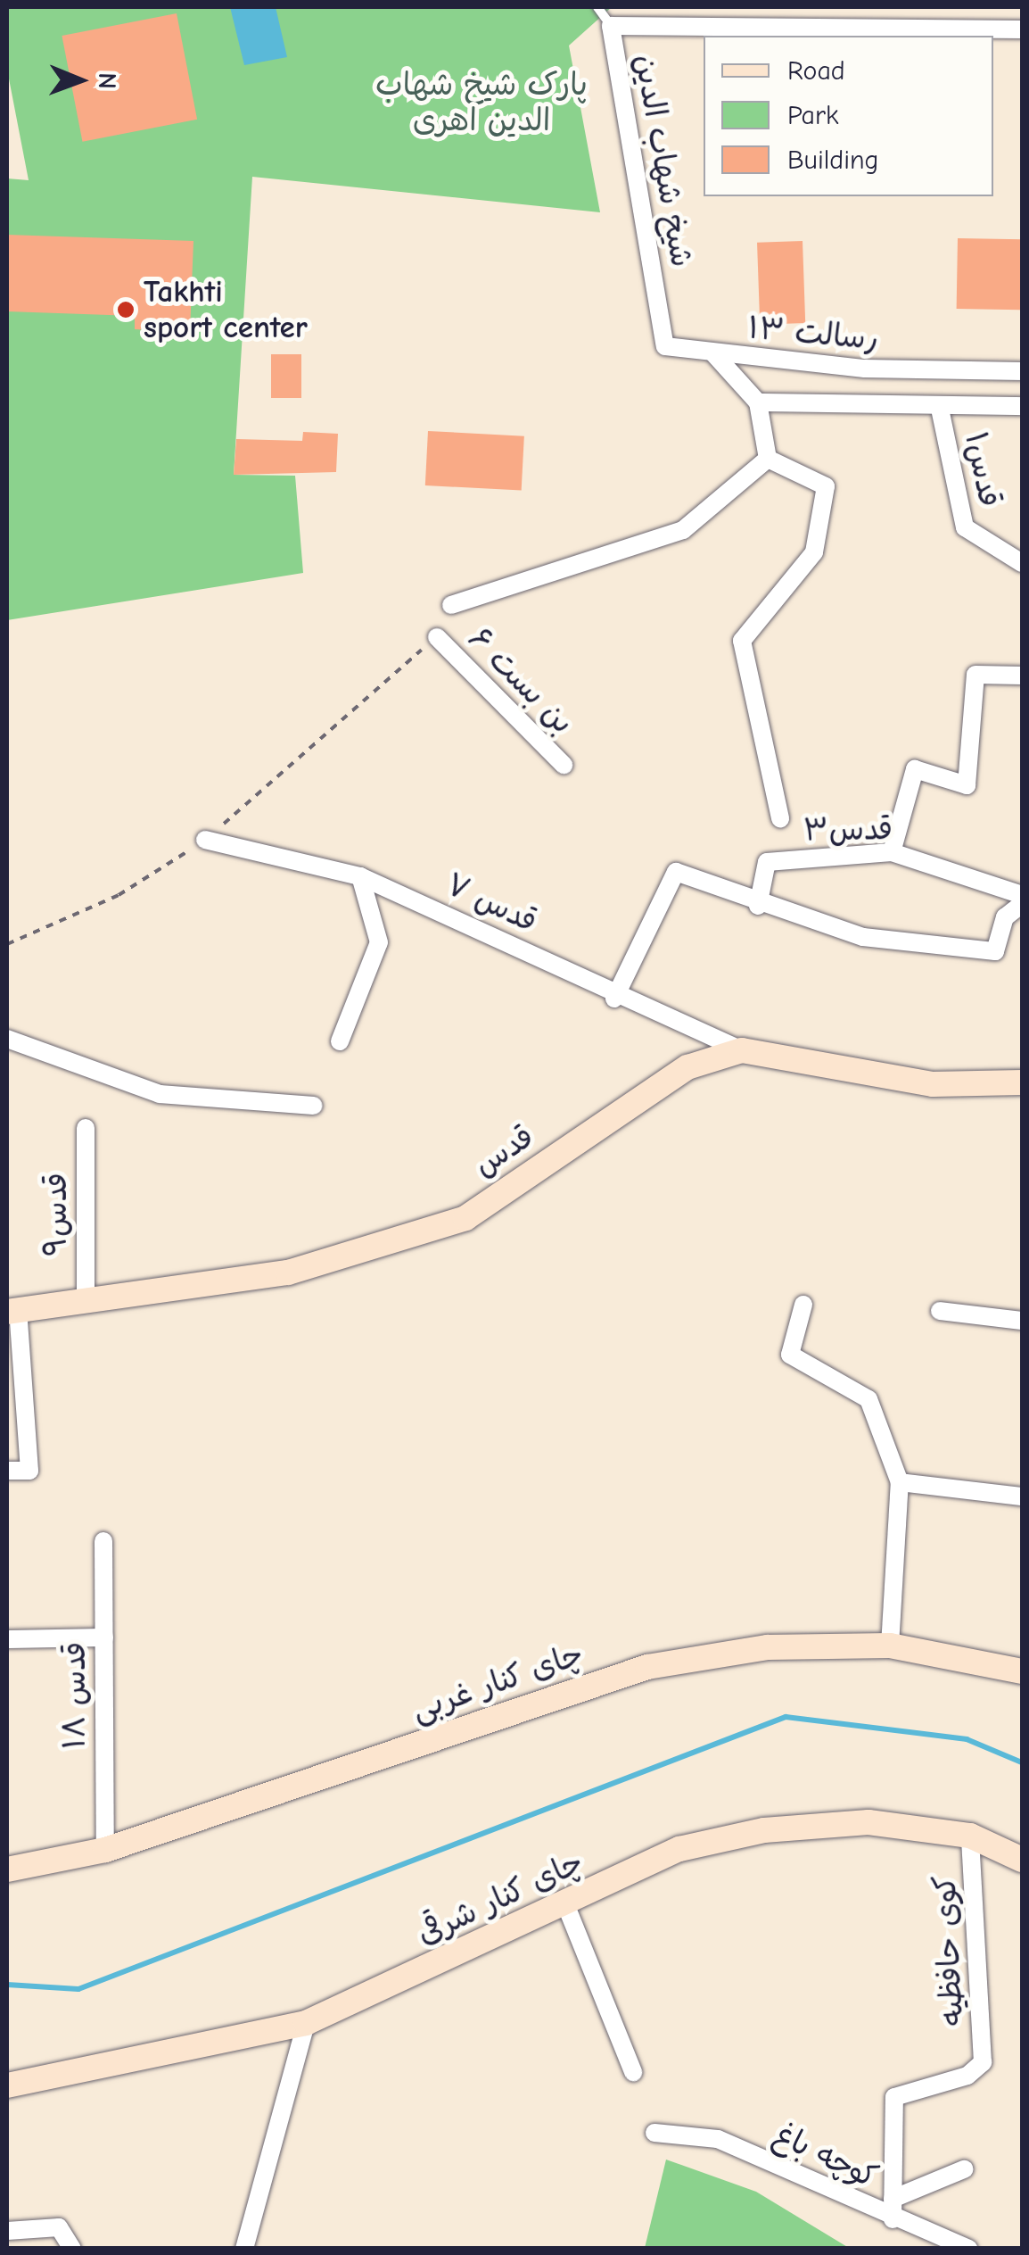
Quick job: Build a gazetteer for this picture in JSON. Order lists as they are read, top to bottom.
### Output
{
  "streets": {
    "street": [
      "شیخ شهاب الدین",
      "رسالت ۱۳",
      "قدس۱",
      "بن بست ۶",
      "قدس۳",
      "قدس ۷",
      "قدس",
      "قدس۹",
      "چای کنار غربی",
      "قدس ۱۸",
      "چای کنار شرقی",
      "کوی حافظیه",
      "کوچه باغ"
    ]
  },
  "crossings": [
    ["شیخ شهاب الدین", "رسالت ۱۳"],
    ["قدس ۷", "قدس"],
    ["قدس", "قدس۹"],
    ["چای کنار غربی", "قدس ۱۸"],
    ["چای کنار شرقی", "کوی حافظیه"]
  ],
  "parks": ["پارک شیخ شهاب الدین اهری"],
  "places": ["Takhti sport center"],
  "legend": ["Road", "Park", "Building"],
  "north": "right"
}
